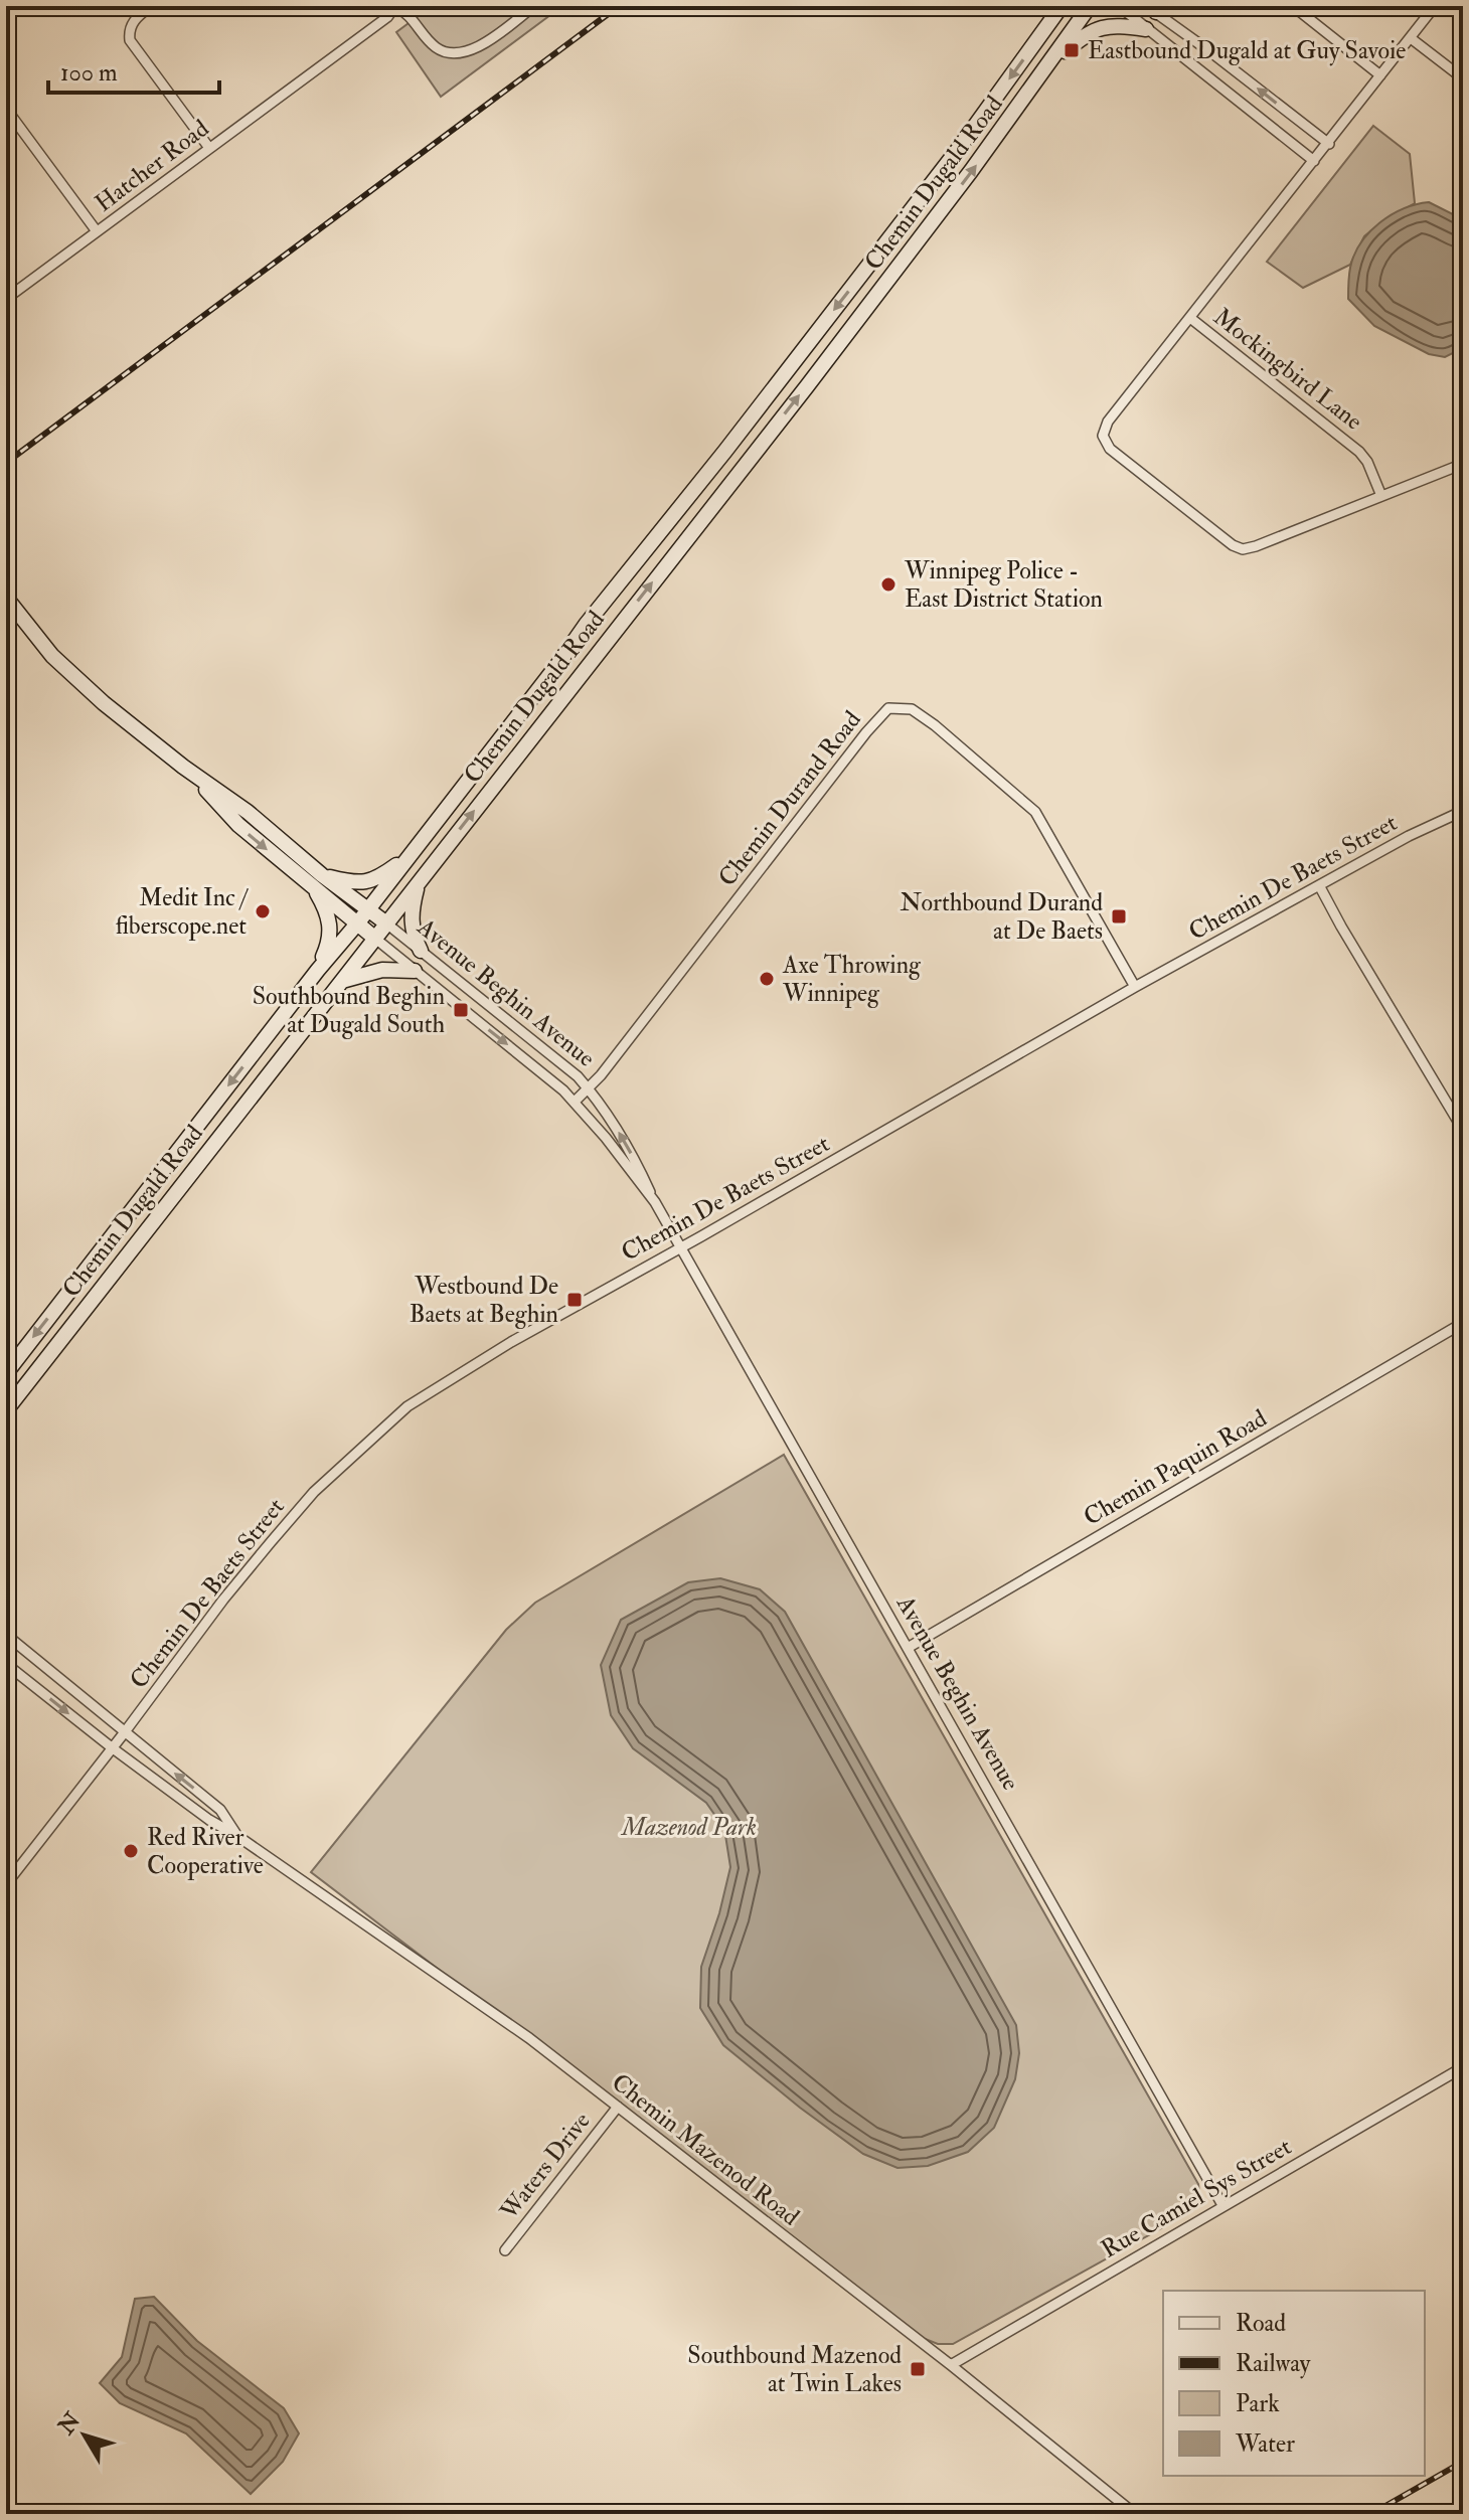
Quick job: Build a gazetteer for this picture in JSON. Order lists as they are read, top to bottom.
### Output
{
  "streets": {
    "main road": ["Chemin Dugald Road", "Avenue Beghin Avenue"],
    "street": [
      "Hatcher Road",
      "Mockingbird Lane",
      "Chemin Durand Road",
      "Chemin De Baets Street",
      "Chemin Paquin Road",
      "Chemin Mazenod Road",
      "Waters Drive",
      "Rue Camiel Sys Street"
    ]
  },
  "crossings": [
    ["Chemin Dugald Road", "Avenue Beghin Avenue"],
    ["Chemin Durand Road", "Chemin De Baets Street"],
    ["Chemin Durand Road", "Avenue Beghin Avenue"],
    ["Chemin De Baets Street", "Avenue Beghin Avenue"],
    ["Chemin De Baets Street", "Chemin Mazenod Road"],
    ["Avenue Beghin Avenue", "Chemin Paquin Road"],
    ["Avenue Beghin Avenue", "Rue Camiel Sys Street"],
    ["Chemin Mazenod Road", "Waters Drive"],
    ["Chemin Mazenod Road", "Rue Camiel Sys Street"]
  ],
  "parks": ["Mazenod Park"],
  "places": {
    "transit": [
      "Eastbound Dugald at Guy Savoie",
      "Northbound Durand at De Baets",
      "Southbound Beghin at Dugald South",
      "Westbound De Baets at Beghin",
      "Southbound Mazenod at Twin Lakes"
    ],
    "other": [
      "Winnipeg Police - East District Station",
      "Medit Inc / fiberscope.net",
      "Axe Throwing Winnipeg",
      "Red River Cooperative"
    ]
  },
  "legend": [
    "Road",
    "Railway",
    "Park",
    "Water"
  ],
  "scale_bar": "100 m",
  "north": "top left"
}
